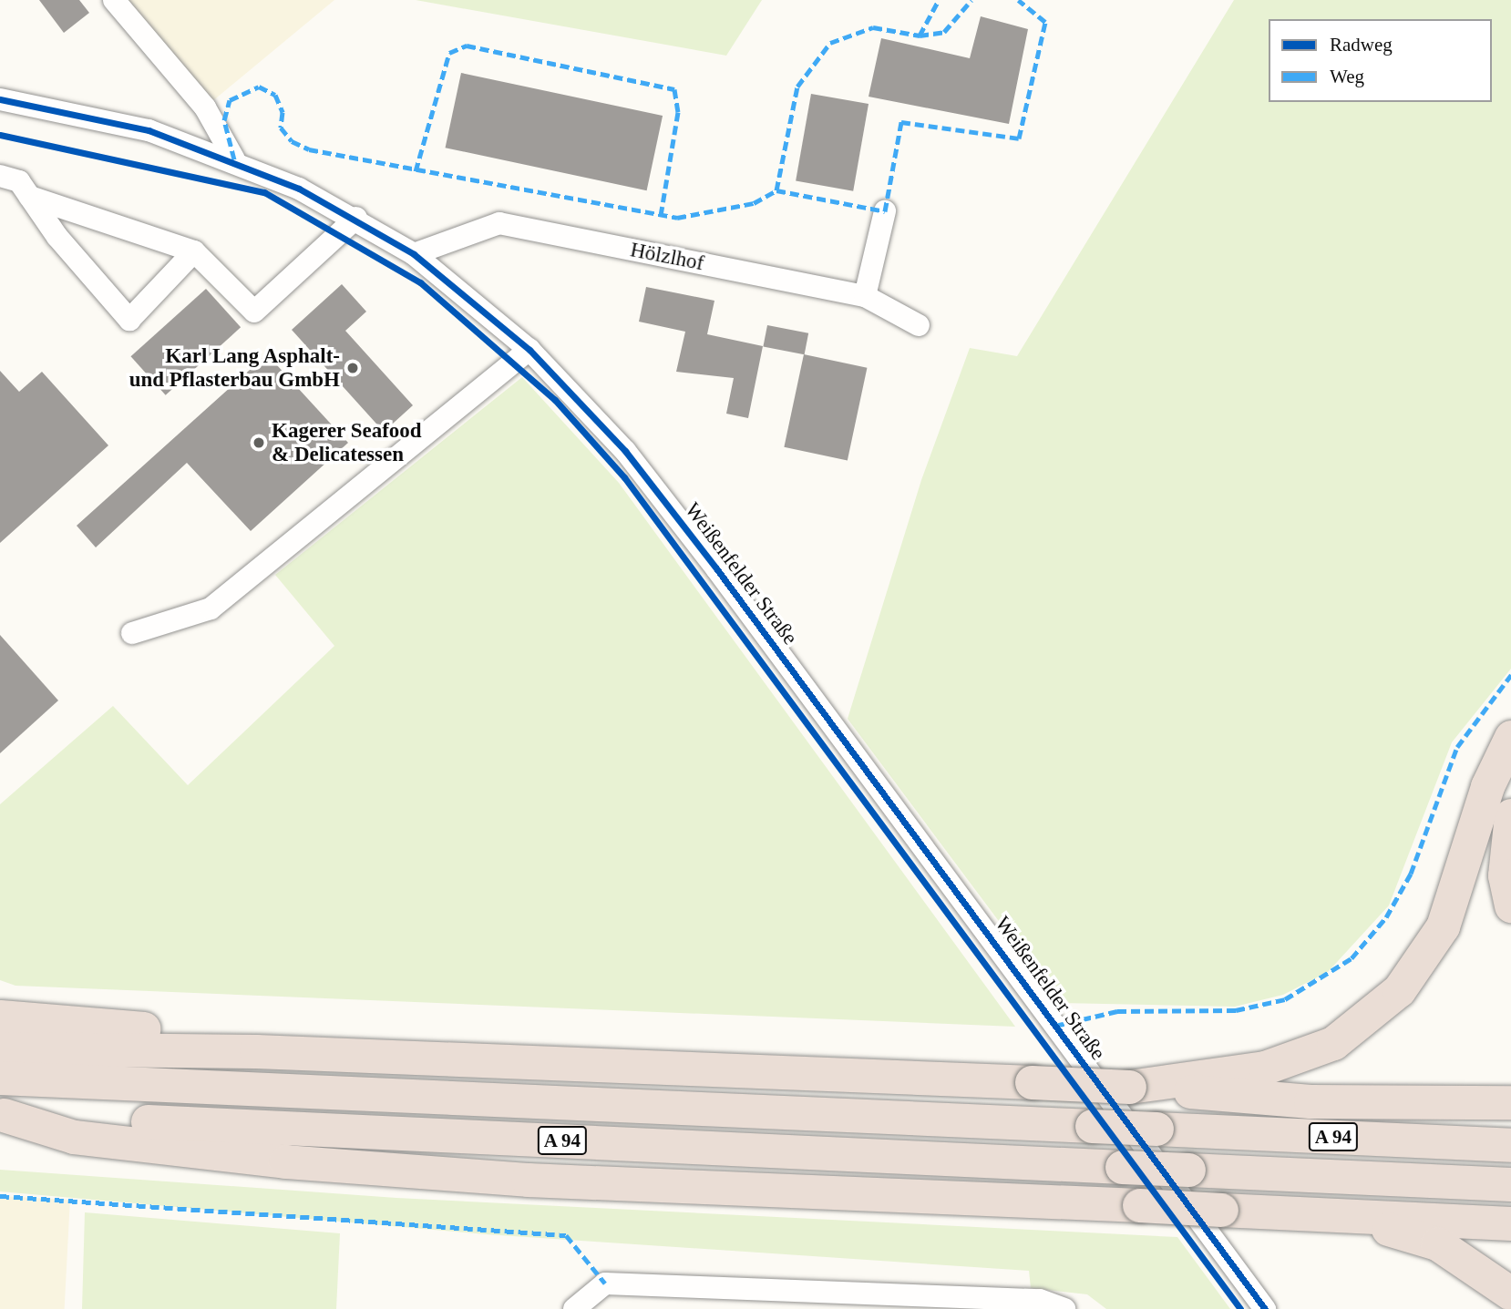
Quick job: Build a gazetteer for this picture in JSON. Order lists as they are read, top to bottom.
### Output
{
  "streets": {
    "highway": ["A 94"],
    "street": ["Hölzlhof", "Weißenfelder Straße"]
  },
  "crossings": [
    ["Hölzlhof", "Weißenfelder Straße"]
  ],
  "places": ["Karl Lang Asphalt- und Pflasterbau GmbH", "Kagerer Seafood & Delicatessen"],
  "legend": ["Radweg", "Weg"]
}
